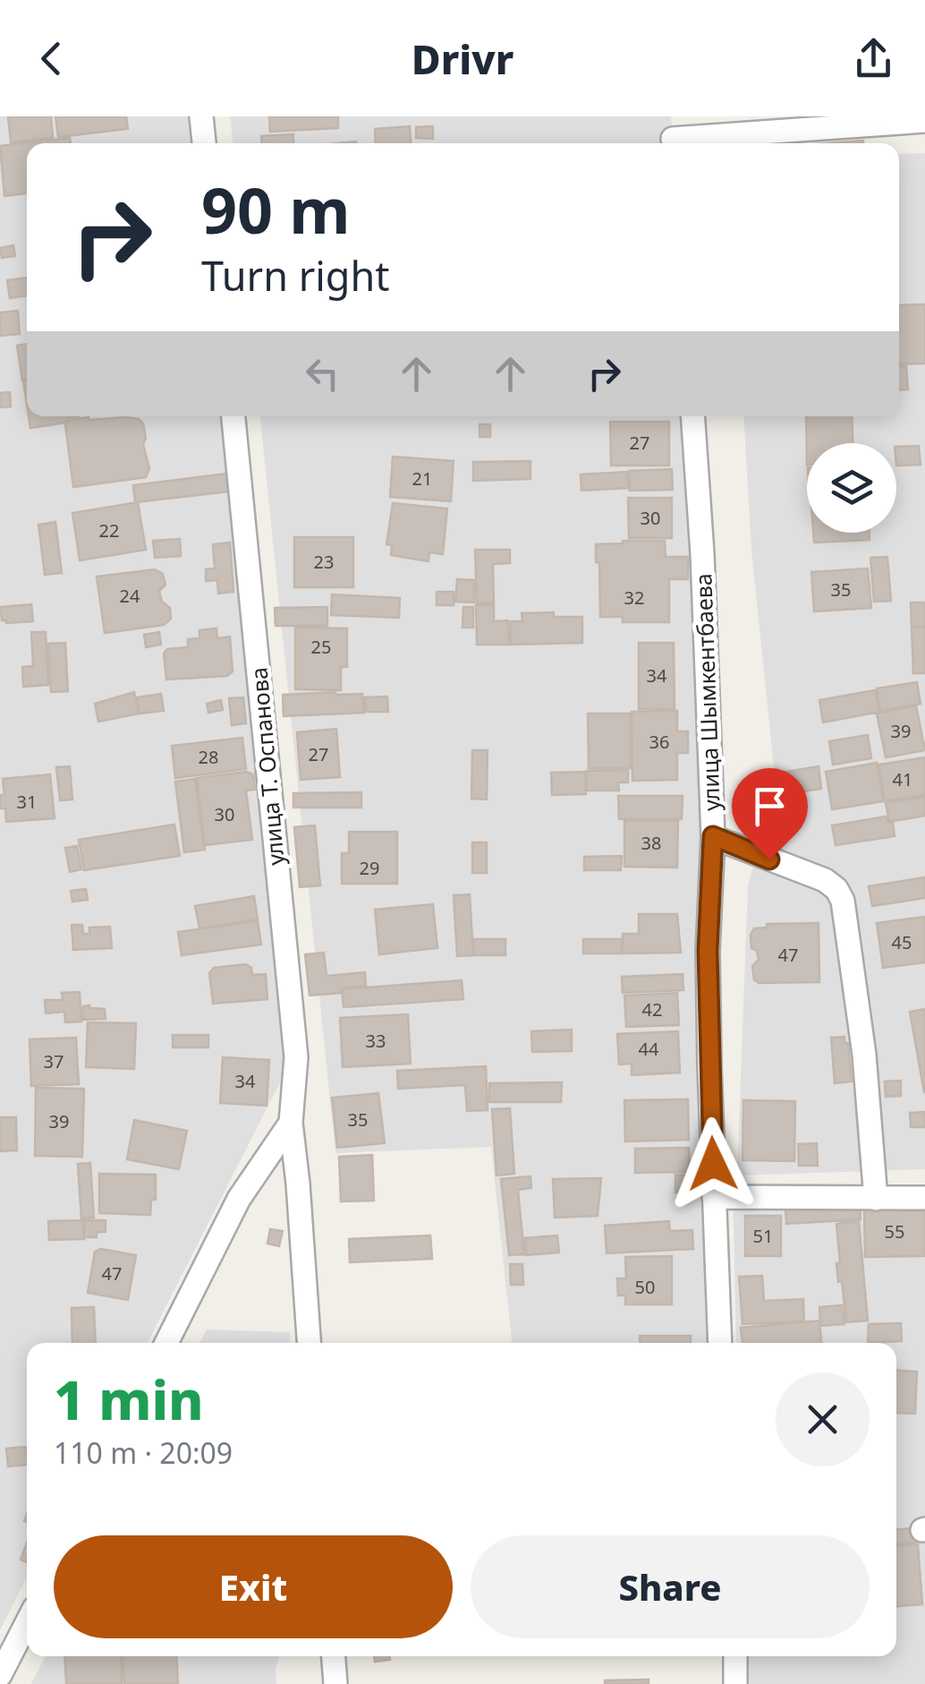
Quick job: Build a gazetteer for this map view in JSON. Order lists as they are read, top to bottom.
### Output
{
  "streets": {
    "street": ["улица Шымкентбаева", "улица Т. Оспанова"]
  },
  "house_numbers": [
    "27",
    "21",
    "30",
    "22",
    "23",
    "35",
    "24",
    "32",
    "25",
    "34",
    "39",
    "36",
    "27",
    "28",
    "41",
    "31",
    "30",
    "38",
    "29",
    "45",
    "47",
    "42",
    "33",
    "44",
    "37",
    "34",
    "35",
    "39",
    "55",
    "51",
    "47",
    "50"
  ],
  "page": {
    "header": "Drivr",
    "turn": ["90 m", "Turn right"],
    "heading": ["1 min", "110 m · 20:09"],
    "buttons": ["Exit", "Share"]
  }
}
